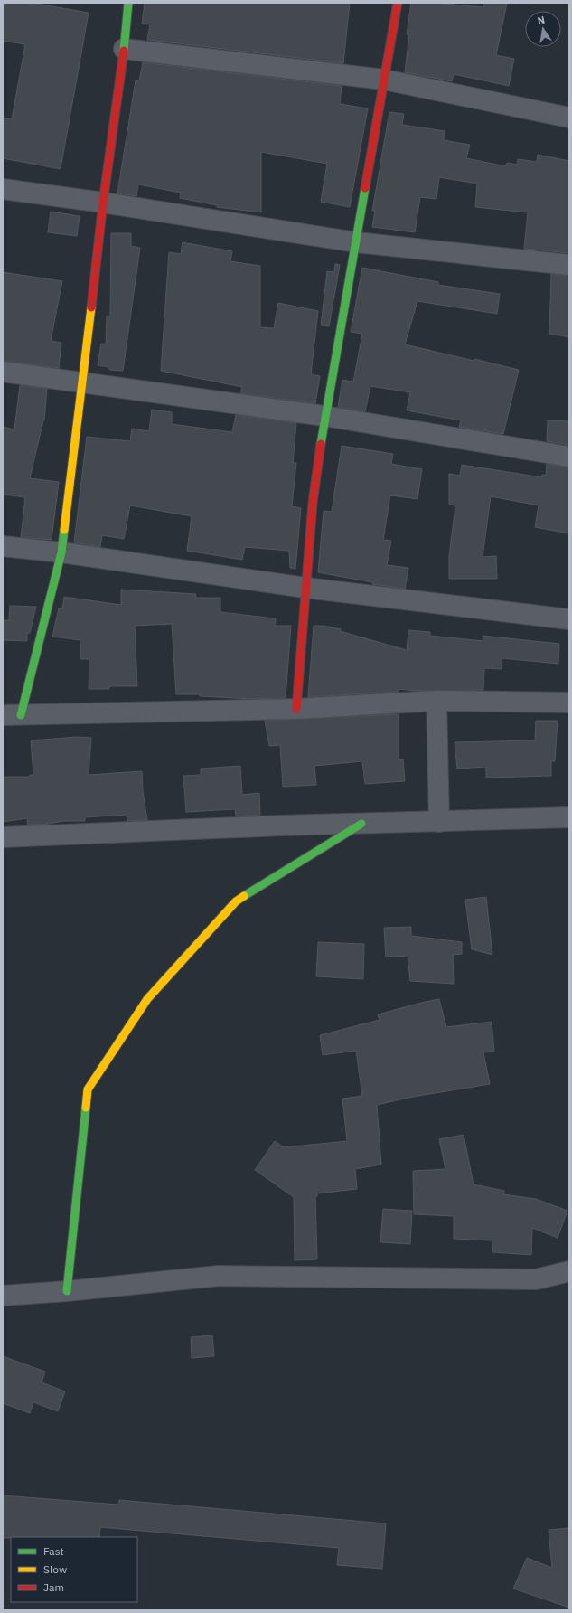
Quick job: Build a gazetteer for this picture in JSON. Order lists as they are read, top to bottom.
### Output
{
  "legend": ["Fast", "Slow", "Jam"],
  "north": "top"
}
